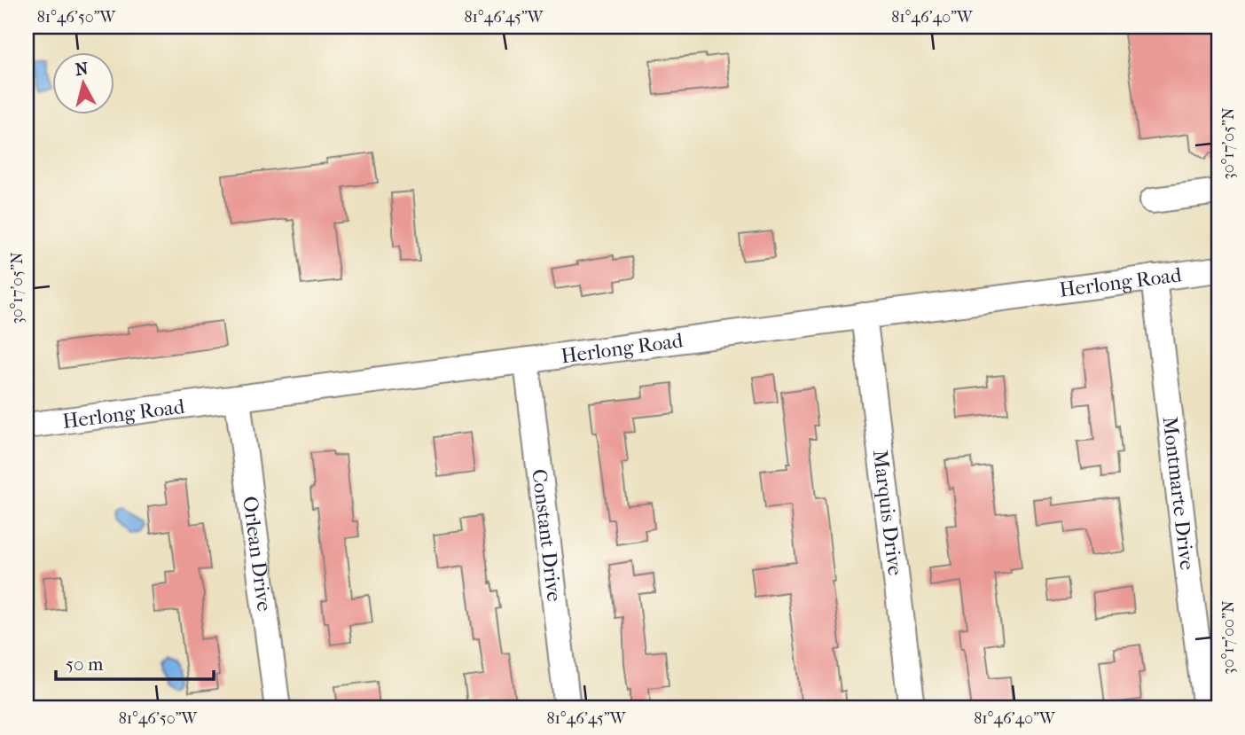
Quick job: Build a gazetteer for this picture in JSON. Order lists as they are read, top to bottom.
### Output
{
  "streets": {
    "street": [
      "Herlong Road",
      "Montmarte Drive",
      "Marquis Drive",
      "Constant Drive",
      "Orlean Drive"
    ]
  },
  "crossings": [
    ["Herlong Road", "Montmarte Drive"],
    ["Herlong Road", "Marquis Drive"],
    ["Herlong Road", "Constant Drive"],
    ["Herlong Road", "Orlean Drive"]
  ],
  "scale_bar": "50 m",
  "north": "top",
  "coordinates": [
    "81°46'50\"W",
    "81°46'45\"W",
    "81°46'40\"W",
    "30°17'05\"N",
    "30°17'00\"N"
  ]
}
